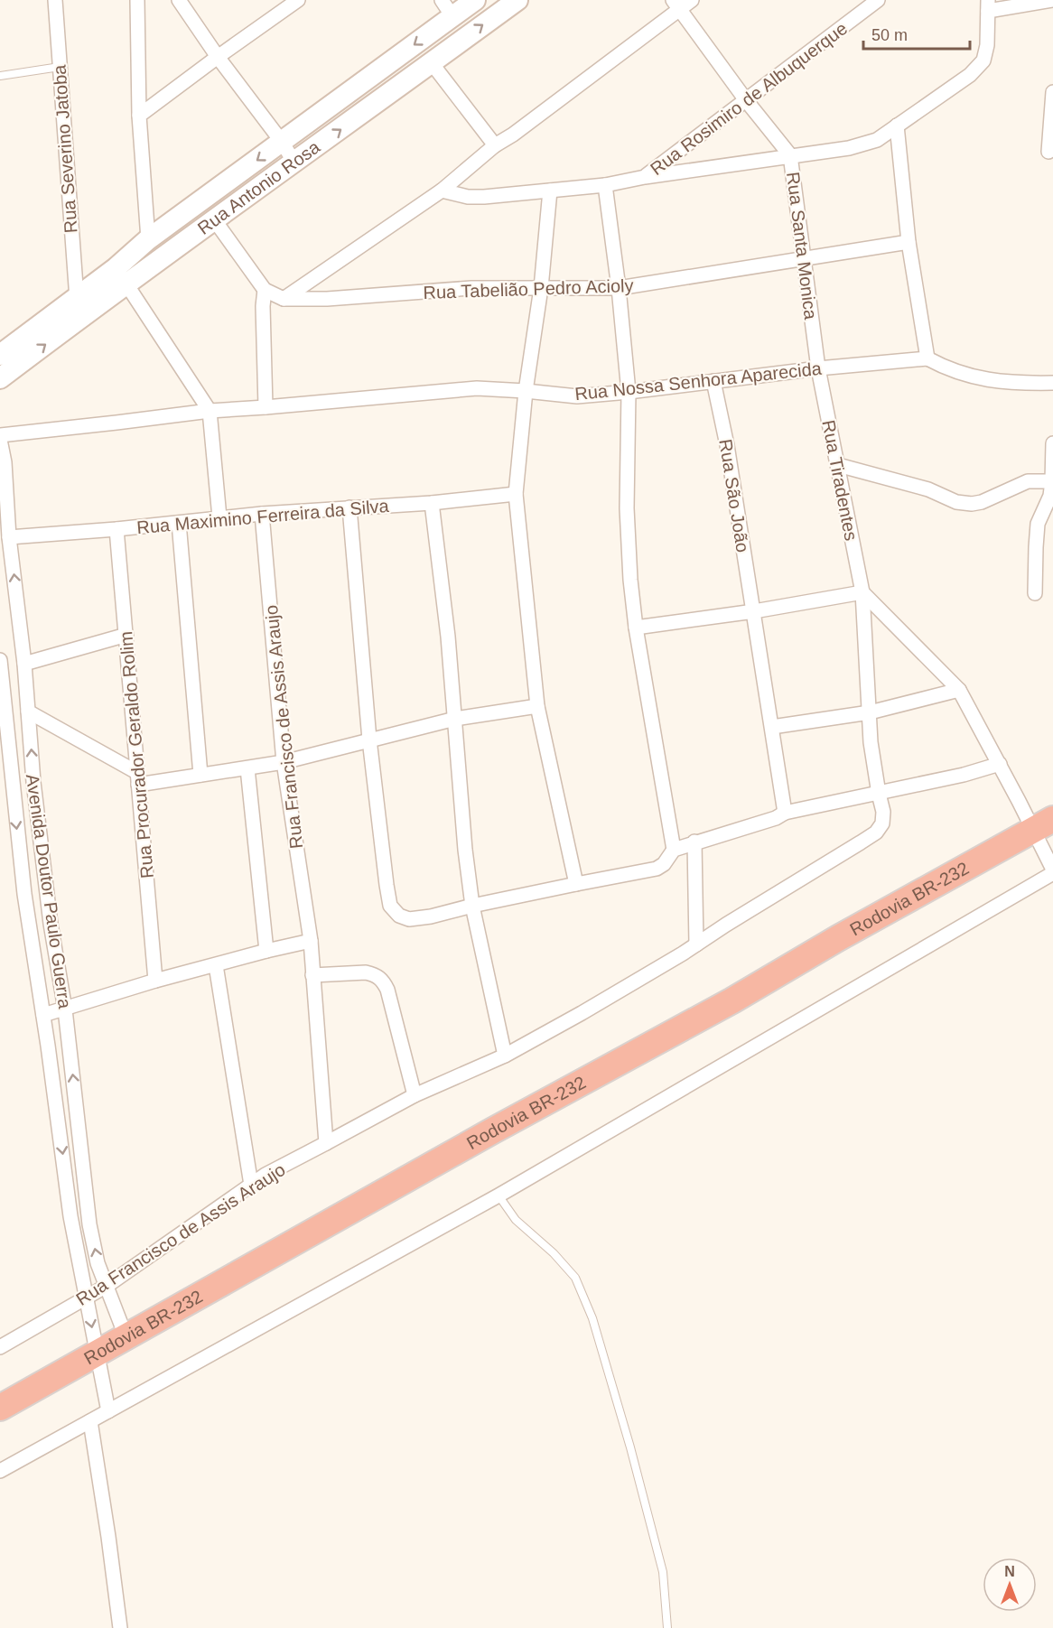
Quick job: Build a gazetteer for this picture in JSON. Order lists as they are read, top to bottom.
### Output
{
  "streets": {
    "highway": ["Rodovia BR-232"],
    "main road": ["Rua Antonio Rosa"],
    "street": [
      "Rua Rosimiro de Albuquerque",
      "Rua Severino Jatoba",
      "Rua Santa Monica",
      "Rua Tabelião Pedro Acioly",
      "Rua Nossa Senhora Aparecida",
      "Rua Tiradentes",
      "Rua São João",
      "Rua Maximino Ferreira da Silva",
      "Rua Francisco de Assis Araujo",
      "Rua Procurador Geraldo Rolim",
      "Avenida Doutor Paulo Guerra"
    ]
  },
  "crossings": [
    ["Rua Rosimiro de Albuquerque", "Rua Santa Monica"],
    ["Rua Severino Jatoba", "Rua Antonio Rosa"],
    ["Rua Antonio Rosa", "Rua Tabelião Pedro Acioly"],
    ["Rua Santa Monica", "Rua Tabelião Pedro Acioly"],
    ["Rua Santa Monica", "Rua Nossa Senhora Aparecida"],
    ["Rua Santa Monica", "Rua Tiradentes"],
    ["Rua Nossa Senhora Aparecida", "Rua Tiradentes"],
    ["Rua Nossa Senhora Aparecida", "Rua São João"],
    ["Rua Tiradentes", "Rua Francisco de Assis Araujo"],
    ["Rua Maximino Ferreira da Silva", "Rua Francisco de Assis Araujo"],
    ["Rua Maximino Ferreira da Silva", "Rua Procurador Geraldo Rolim"],
    ["Rua Maximino Ferreira da Silva", "Avenida Doutor Paulo Guerra"],
    ["Rua Francisco de Assis Araujo", "Avenida Doutor Paulo Guerra"],
    ["Avenida Doutor Paulo Guerra", "Rodovia BR-232"]
  ],
  "scale_bar": "50 m",
  "north": "top"
}
